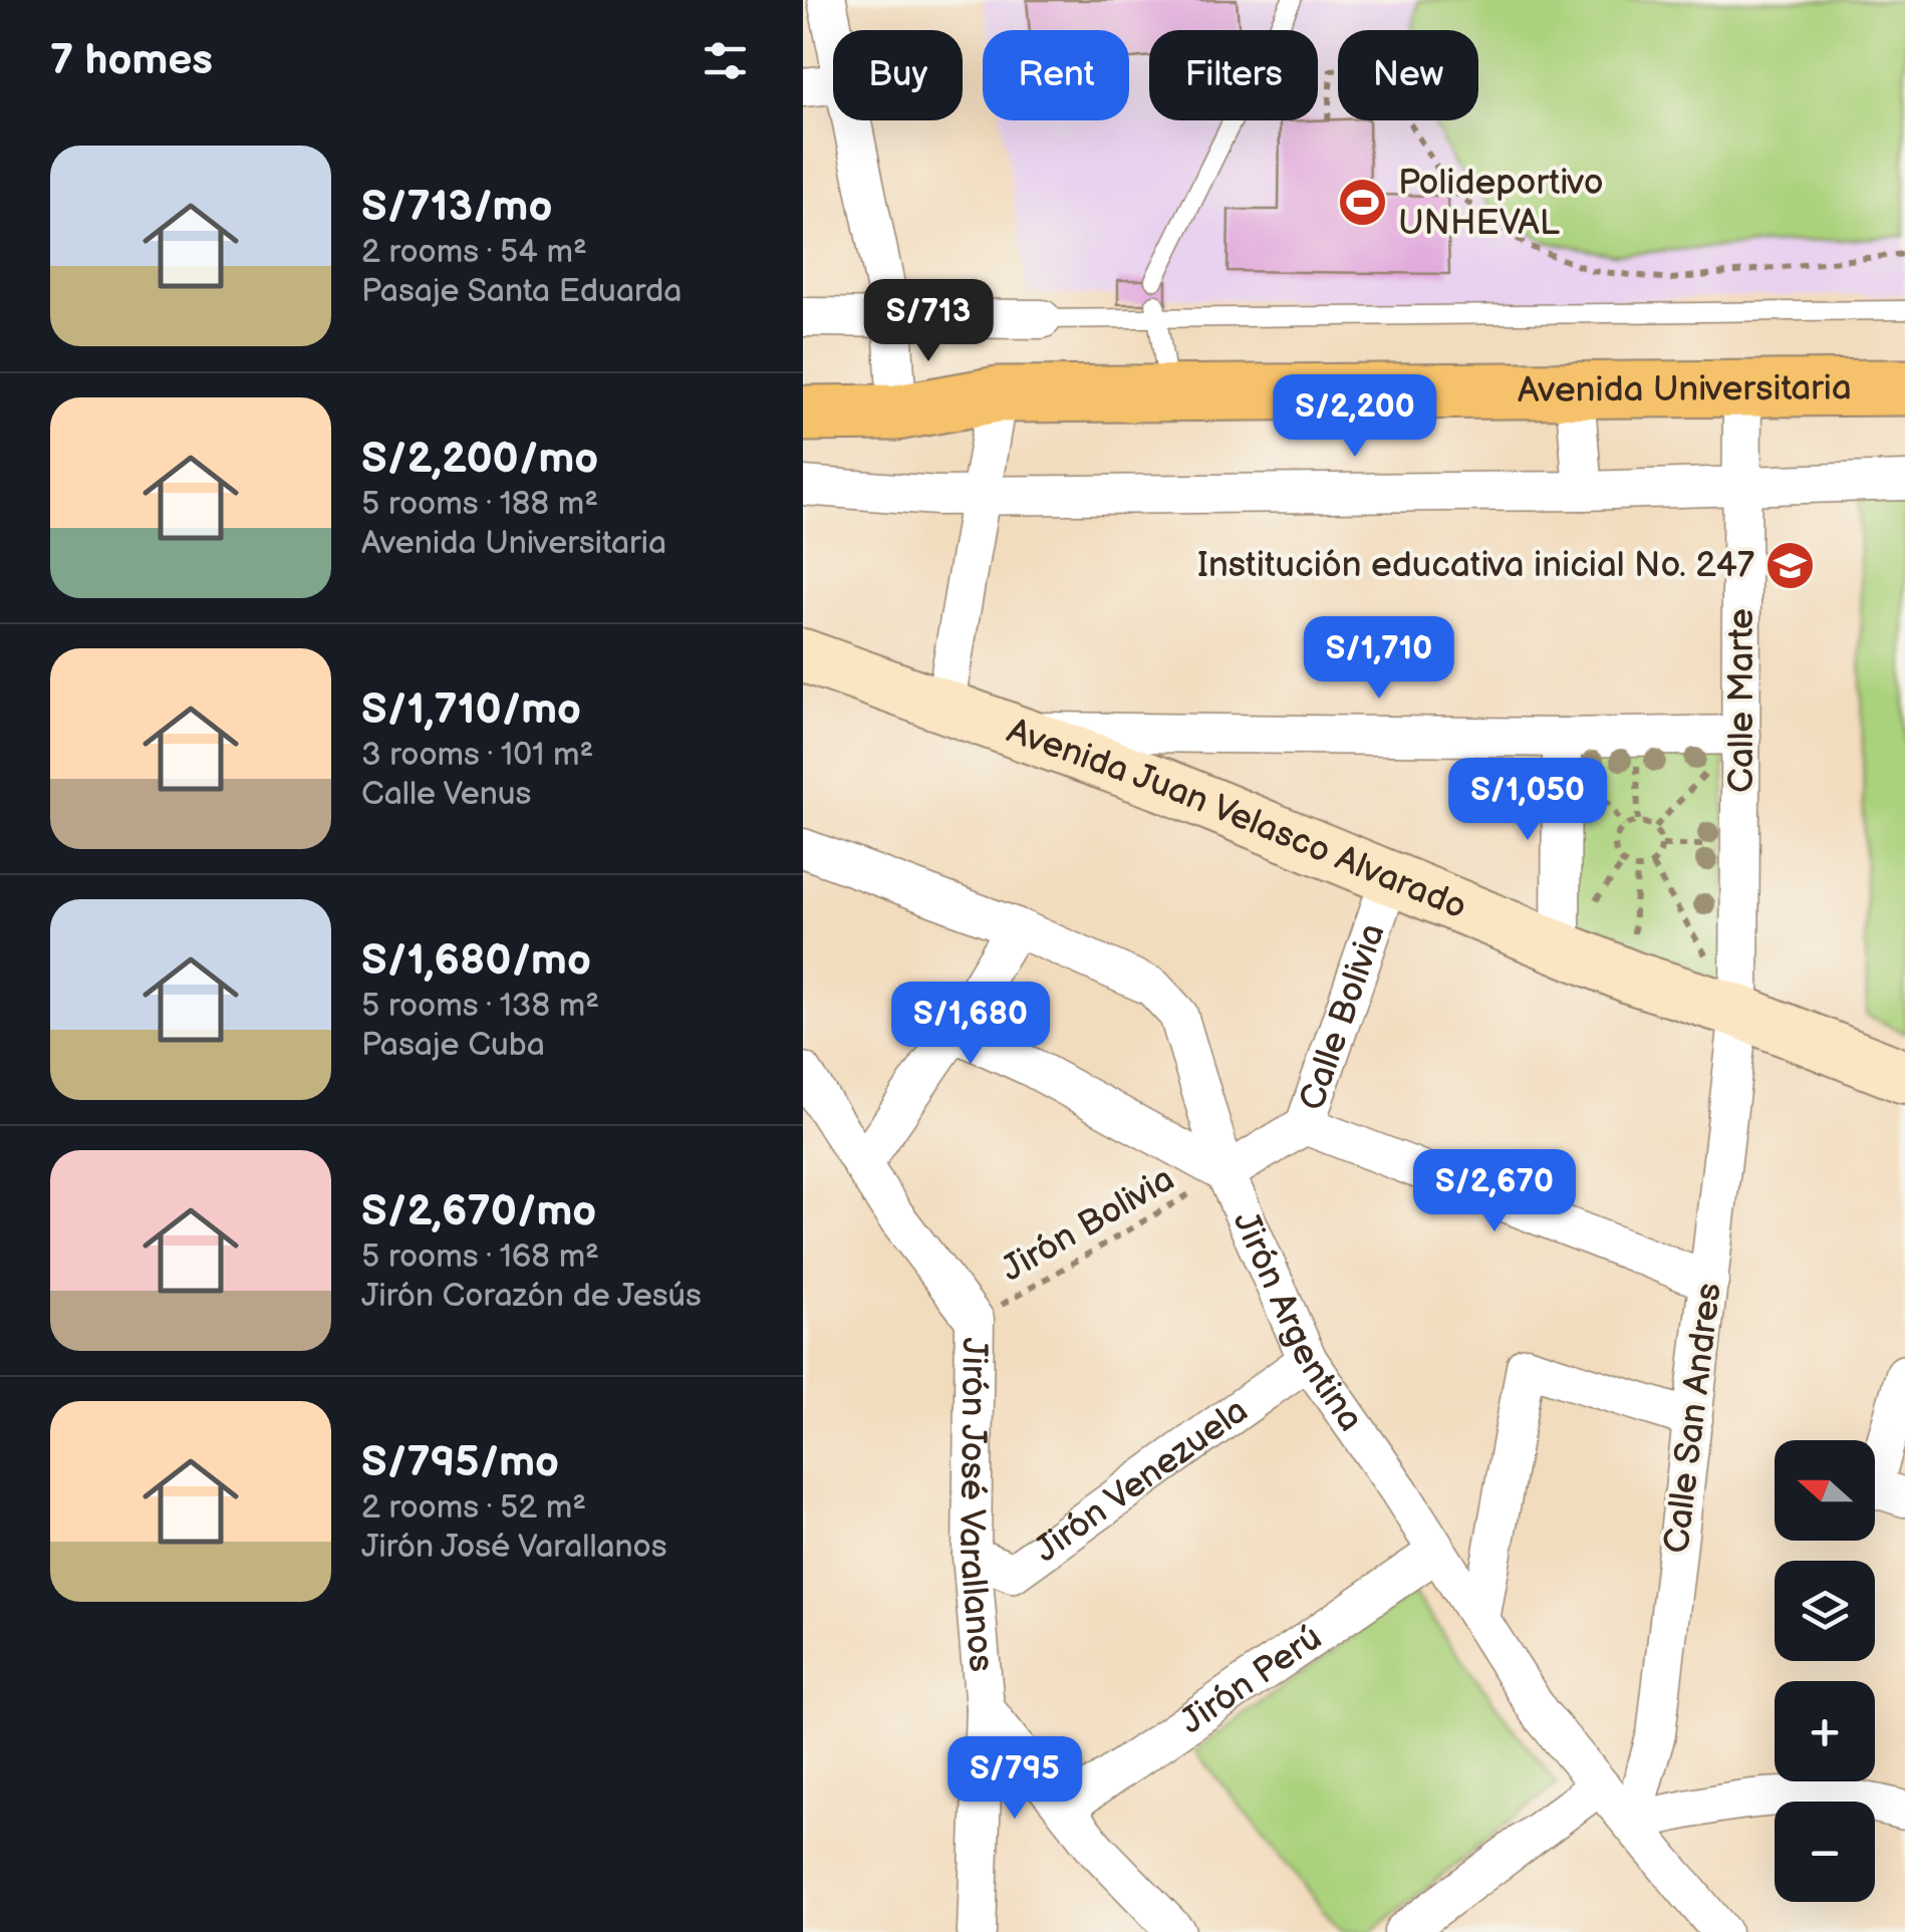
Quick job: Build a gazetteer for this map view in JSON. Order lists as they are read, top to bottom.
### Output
{
  "streets": {
    "highway": ["Avenida Universitaria"],
    "street": [
      "Calle Marte",
      "Avenida Juan Velasco Alvarado",
      "Calle Bolivia",
      "Jirón Argentina",
      "Calle San Andres",
      "Jirón Venezuela",
      "Jirón José Varallanos",
      "Jirón Perú"
    ],
    "path": ["Jirón Bolivia"]
  },
  "crossings": [
    ["Avenida Universitaria", "Calle Marte"],
    ["Calle Marte", "Avenida Juan Velasco Alvarado"],
    ["Calle Marte", "Calle San Andres"],
    ["Avenida Juan Velasco Alvarado", "Calle Bolivia"],
    ["Avenida Juan Velasco Alvarado", "Calle San Andres"],
    ["Calle Bolivia", "Jirón Bolivia"],
    ["Calle Bolivia", "Jirón Argentina"],
    ["Jirón Bolivia", "Jirón Argentina"],
    ["Jirón Bolivia", "Jirón José Varallanos"],
    ["Jirón Argentina", "Calle San Andres"],
    ["Jirón Argentina", "Jirón Venezuela"],
    ["Jirón Argentina", "Jirón Perú"],
    ["Jirón Venezuela", "Jirón José Varallanos"]
  ],
  "places": {
    "sports": ["Polideportivo UNHEVAL"],
    "school or university": ["Institución educativa inicial No. 247"]
  },
  "north": "left",
  "page": {
    "heading": "7 homes",
    "chip": [
      "Buy",
      "Rent",
      "Filters",
      "New"
    ],
    "list": [
      {
        "name": "S/713/mo",
        "note": "2 rooms · 54 m² · Pasaje Santa Eduarda"
      },
      {
        "name": "S/2,200/mo",
        "note": "5 rooms · 188 m² · Avenida Universitaria"
      },
      {
        "name": "S/1,710/mo",
        "note": "3 rooms · 101 m² · Calle Venus"
      },
      {
        "name": "S/1,680/mo",
        "note": "5 rooms · 138 m² · Pasaje Cuba"
      },
      {
        "name": "S/2,670/mo",
        "note": "5 rooms · 168 m² · Jirón Corazón de Jesús"
      },
      {
        "name": "S/795/mo",
        "note": "2 rooms · 52 m² · Jirón José Varallanos"
      }
    ],
    "price": [
      "S/713",
      "S/2,200",
      "S/1,710",
      "S/1,050",
      "S/1,680",
      "S/2,670",
      "S/795"
    ],
    "map_buttons": ["+", "−"]
  }
}
